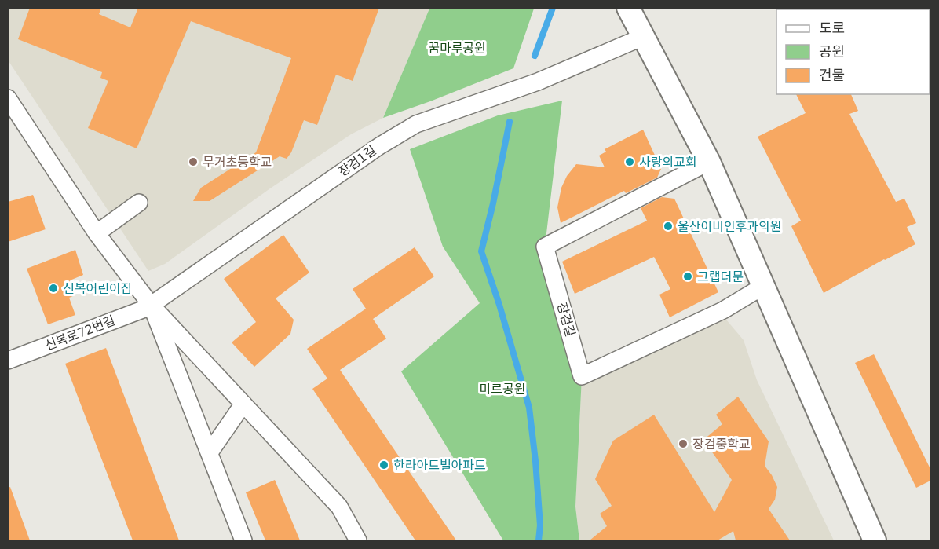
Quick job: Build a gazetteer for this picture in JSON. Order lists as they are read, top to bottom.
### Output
{
  "streets": {
    "street": ["장검1길", "장검길", "신복로72번길"]
  },
  "crossings": [
    ["장검1길", "신복로72번길"]
  ],
  "parks": ["꿈마루공원", "미르공원"],
  "places": [
    "무거초등학교",
    "사랑의교회",
    "울산이비인후과의원",
    "그랩더문",
    "신복어린이집",
    "장검중학교",
    "한라아트빌아파트"
  ],
  "legend": ["도로", "공원", "건물"]
}
